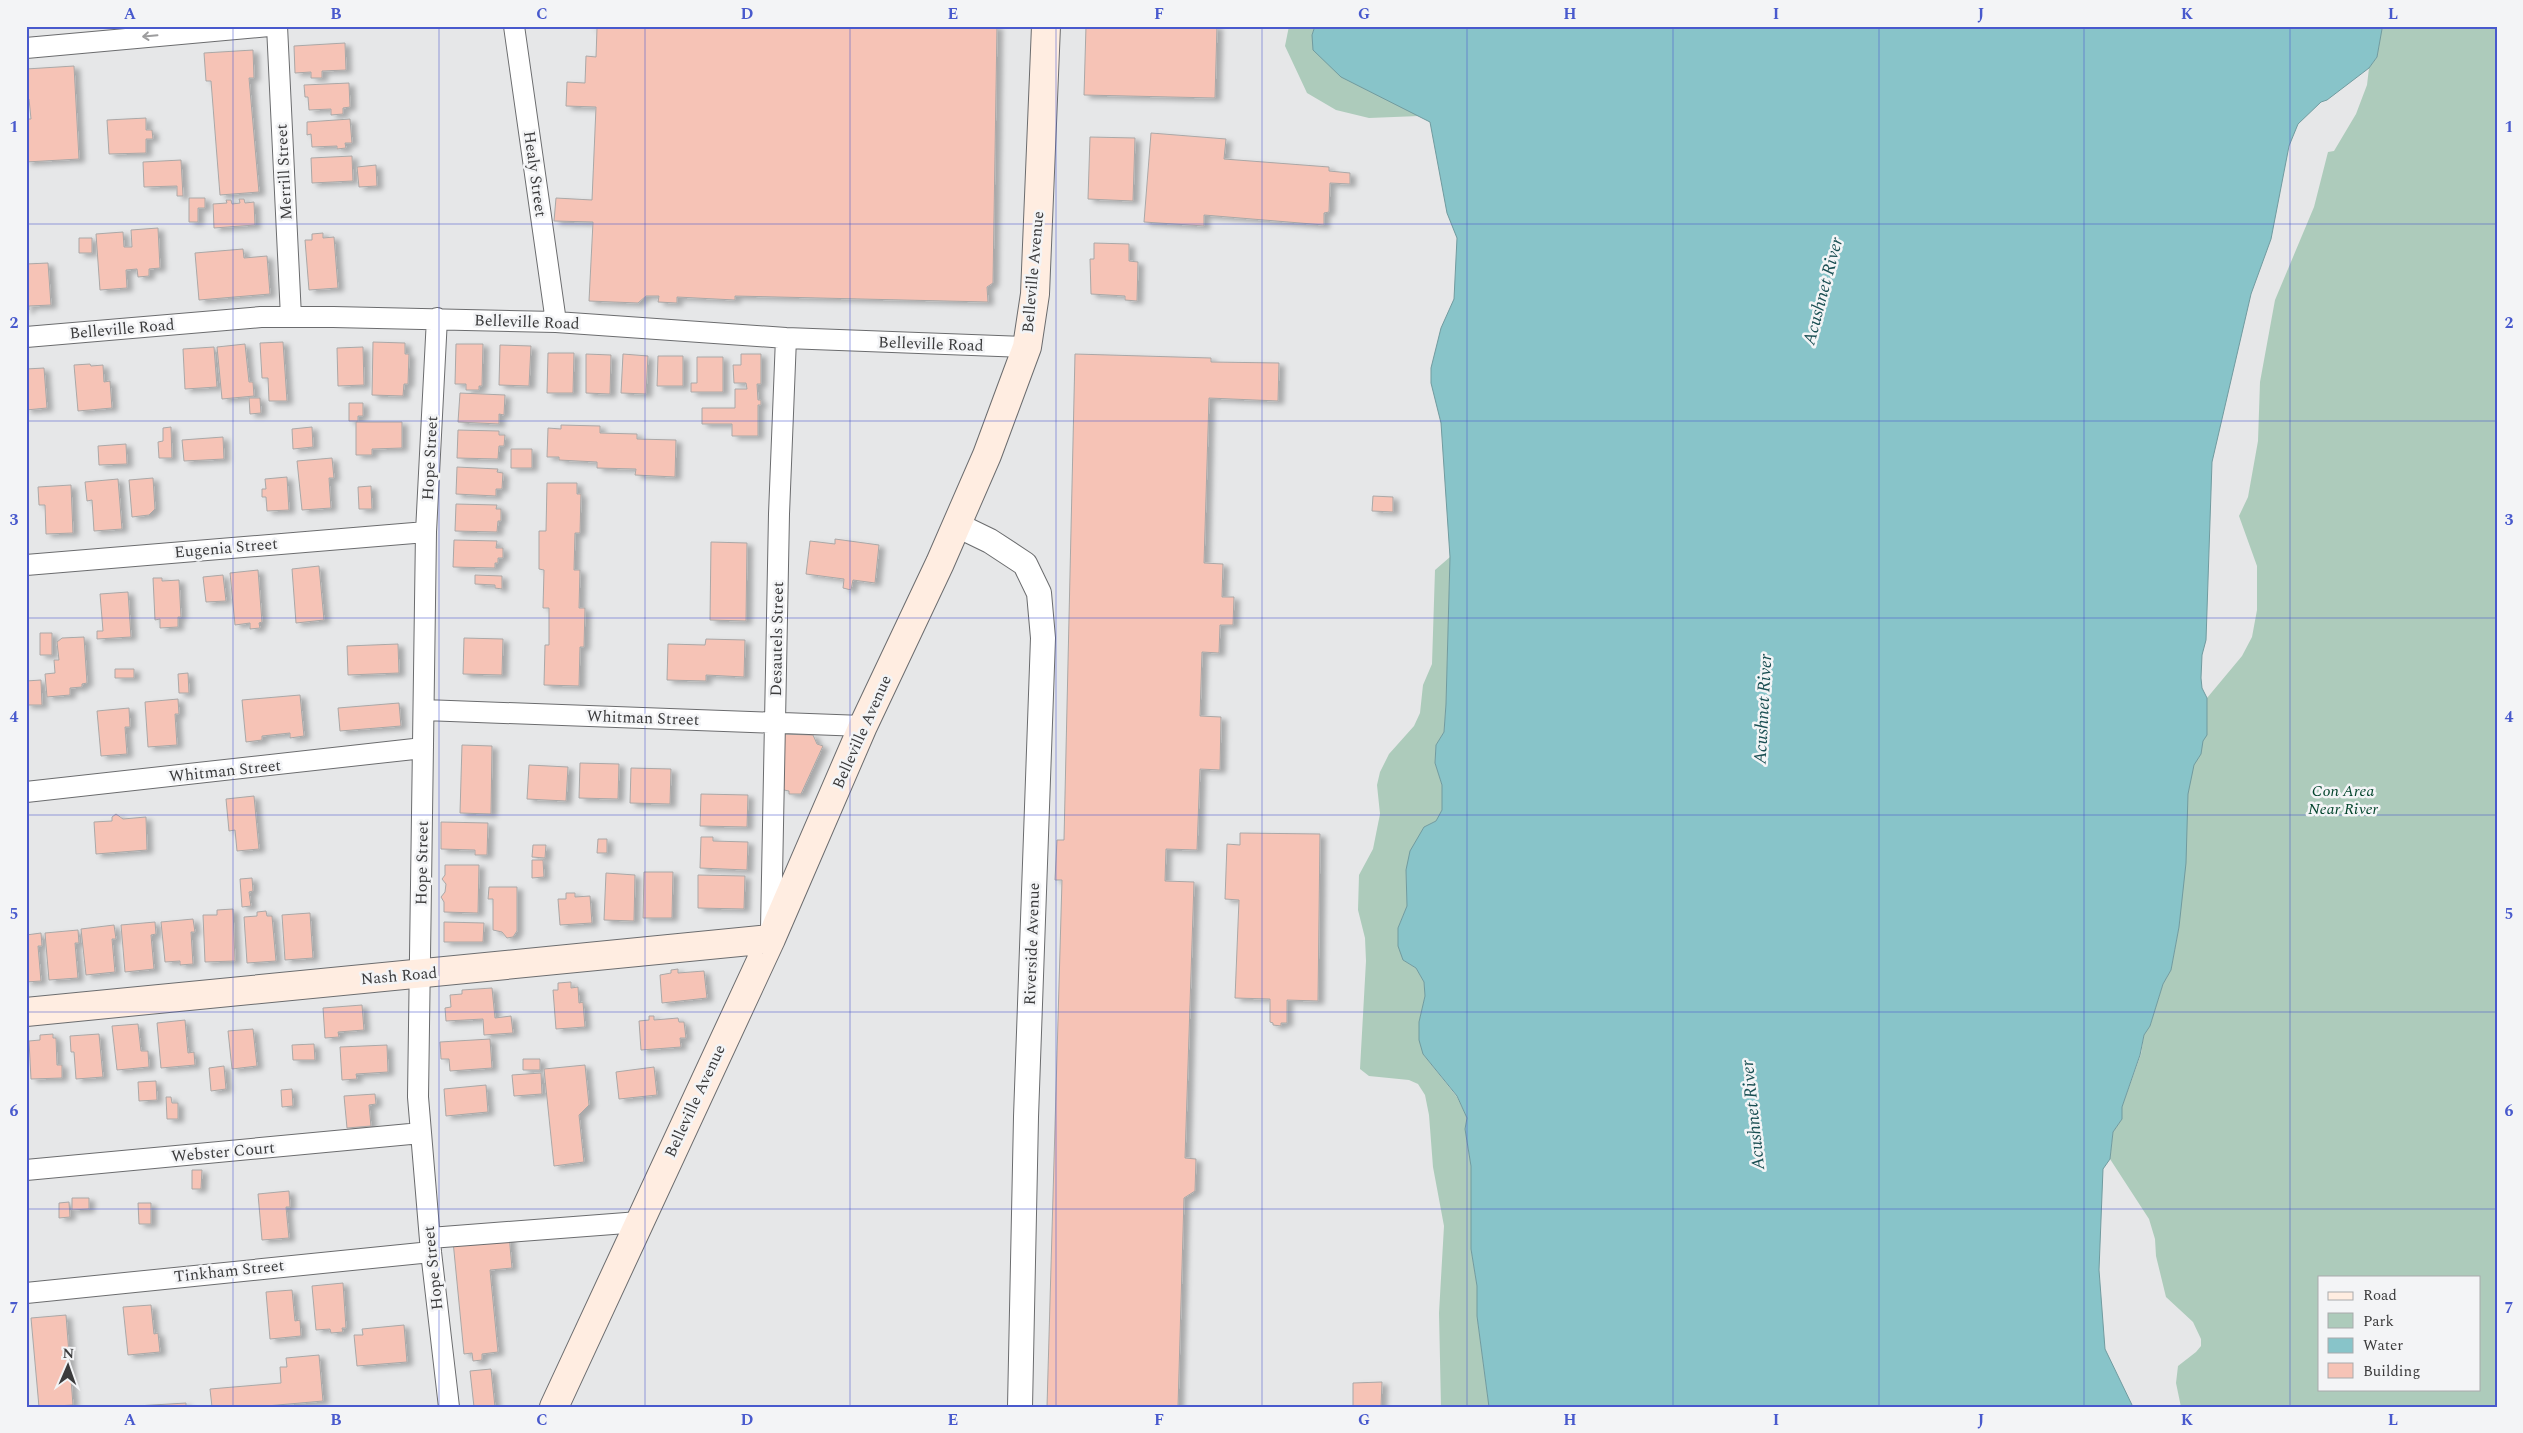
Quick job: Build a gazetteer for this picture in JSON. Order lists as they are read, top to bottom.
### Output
{
  "streets": {
    "main road": ["Belleville Avenue", "Nash Road"],
    "street": [
      "Merrill Street",
      "Healy Street",
      "Belleville Road",
      "Hope Street",
      "Eugenia Street",
      "Desautels Street",
      "Whitman Street",
      "Riverside Avenue",
      "Webster Court",
      "Tinkham Street"
    ]
  },
  "crossings": [
    ["Merrill Street", "Belleville Road"],
    ["Healy Street", "Belleville Road"],
    ["Belleville Avenue", "Belleville Road"],
    ["Belleville Avenue", "Desautels Street"],
    ["Belleville Avenue", "Whitman Street"],
    ["Belleville Avenue", "Riverside Avenue"],
    ["Belleville Avenue", "Nash Road"],
    ["Belleville Avenue", "Tinkham Street"],
    ["Belleville Road", "Hope Street"],
    ["Belleville Road", "Desautels Street"],
    ["Hope Street", "Eugenia Street"],
    ["Hope Street", "Whitman Street"],
    ["Hope Street", "Nash Road"],
    ["Hope Street", "Webster Court"],
    ["Hope Street", "Tinkham Street"],
    ["Desautels Street", "Whitman Street"],
    ["Desautels Street", "Nash Road"]
  ],
  "water": ["Acushnet River"],
  "parks": ["Con Area Near River"],
  "legend": [
    "Road",
    "Park",
    "Water",
    "Building"
  ],
  "north": "top",
  "grid": {
    "columns": [
      "A",
      "B",
      "C",
      "D",
      "E",
      "F",
      "G",
      "H",
      "I",
      "J",
      "K",
      "L"
    ],
    "rows": [
      "1",
      "2",
      "3",
      "4",
      "5",
      "6",
      "7"
    ]
  }
}
